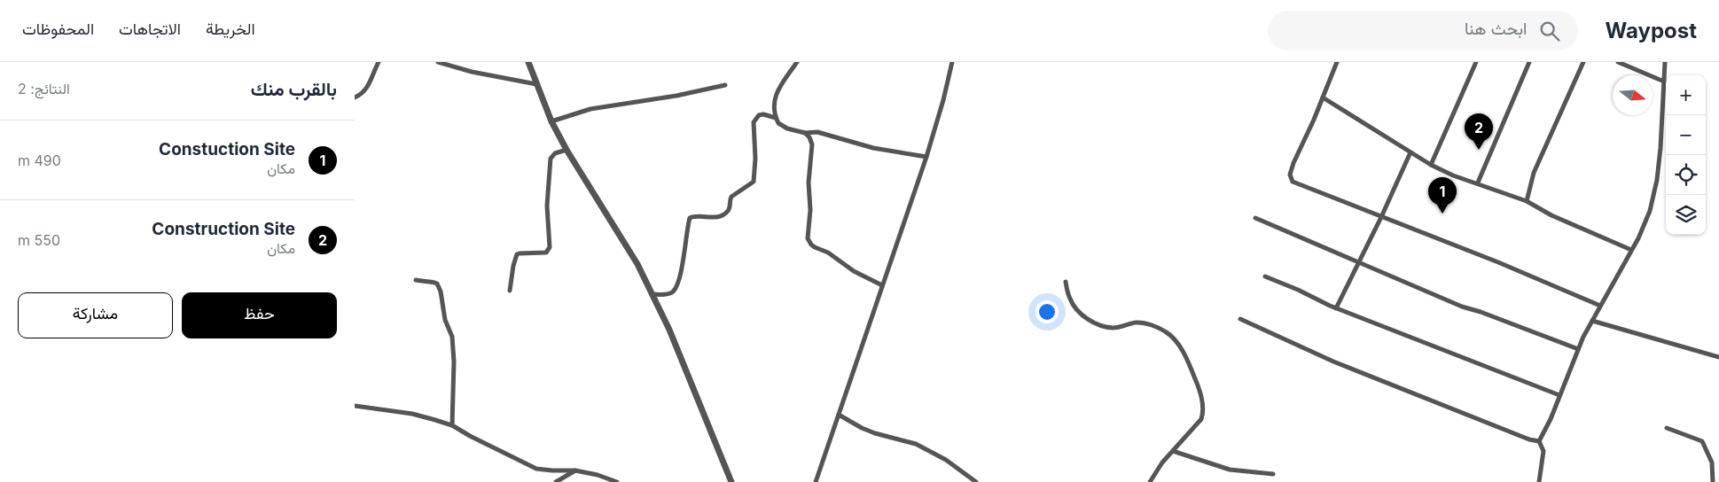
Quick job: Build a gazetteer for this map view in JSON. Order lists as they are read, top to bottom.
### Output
{
  "north": "right",
  "page": {
    "header": "Waypost",
    "search": "ابحث هنا",
    "nav": ["الخريطة", "الاتجاهات", "المحفوظات"],
    "heading": ["بالقرب منك", "النتائج: 2"],
    "map_buttons": ["+", "−"],
    "pins": ["2", "1"],
    "list": [
      {
        "mark": "1",
        "name": "Constuction Site",
        "note": "مكان",
        "value": "490 m"
      },
      {
        "mark": "2",
        "name": "Construction Site",
        "note": "مكان",
        "value": "550 m"
      }
    ],
    "buttons": ["حفظ", "مشاركة"]
  }
}
